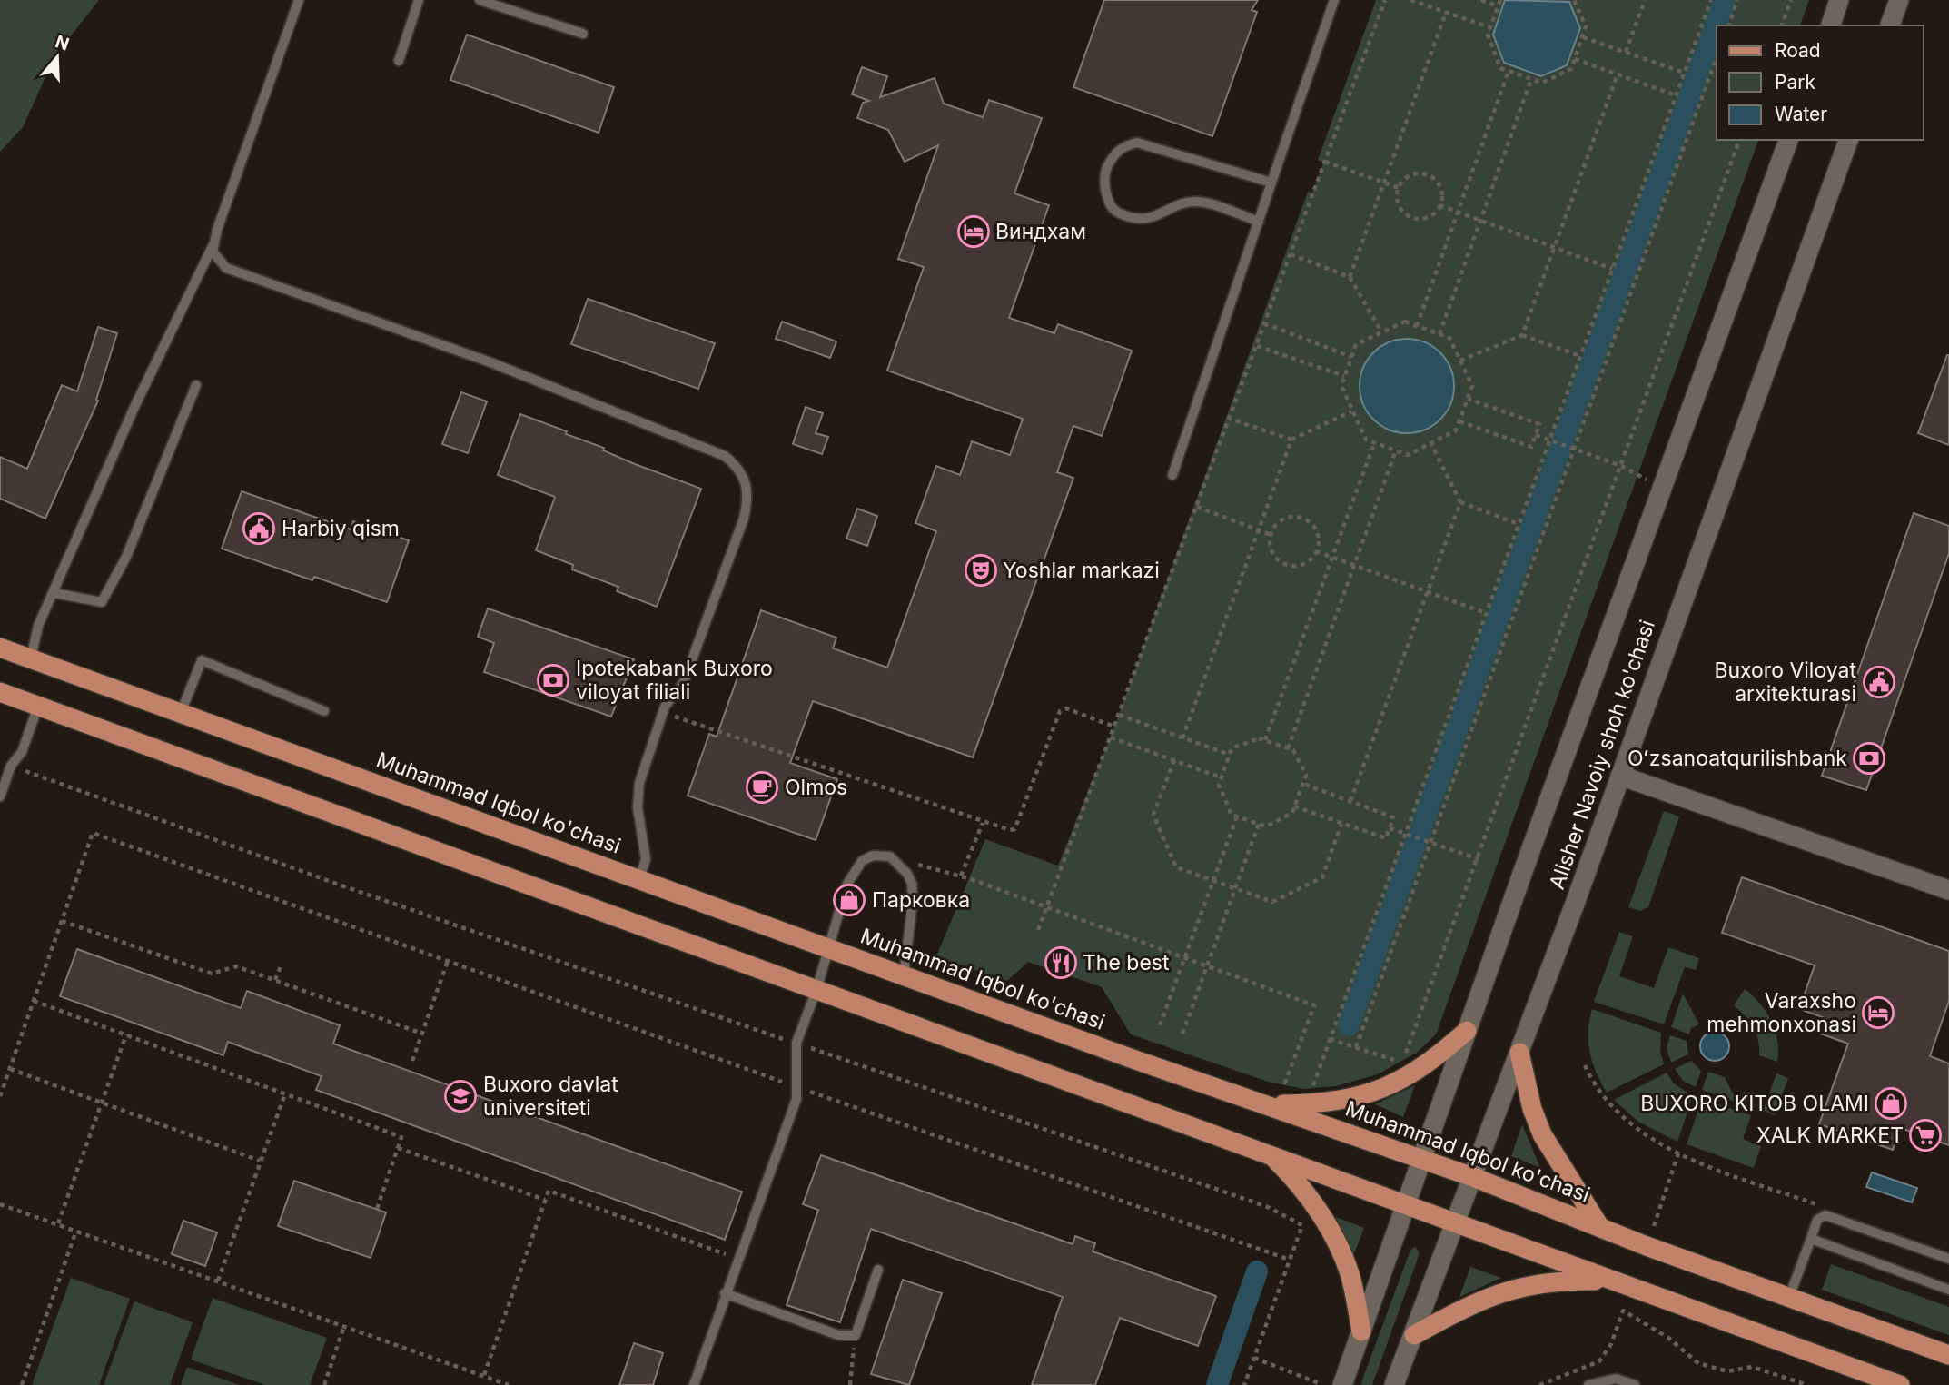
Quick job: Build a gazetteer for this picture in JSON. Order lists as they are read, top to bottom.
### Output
{
  "streets": {
    "main road": ["Alisher Navoiy shoh ko'chasi", "Muhammad Iqbol ko'chasi"]
  },
  "crossings": [
    ["Alisher Navoiy shoh ko'chasi", "Muhammad Iqbol ko'chasi"]
  ],
  "places": {
    "hotel": ["Виндхам", "Varaxsho mehmonxonasi"],
    "public building": ["Harbiy qism", "Buxoro Viloyat arxitekturasi"],
    "theatre": ["Yoshlar markazi"],
    "bank": ["Ipotekabank Buxoro viloyat filiali", "Oʻzsanoatqurilishbank"],
    "cafe": ["Olmos"],
    "shop": ["Парковка", "BUXORO KITOB OLAMI"],
    "restaurant": ["The best"],
    "school or university": ["Buxoro davlat universiteti"],
    "supermarket": ["XALK MARKET"]
  },
  "legend": ["Road", "Park", "Water"],
  "north": "top"
}
